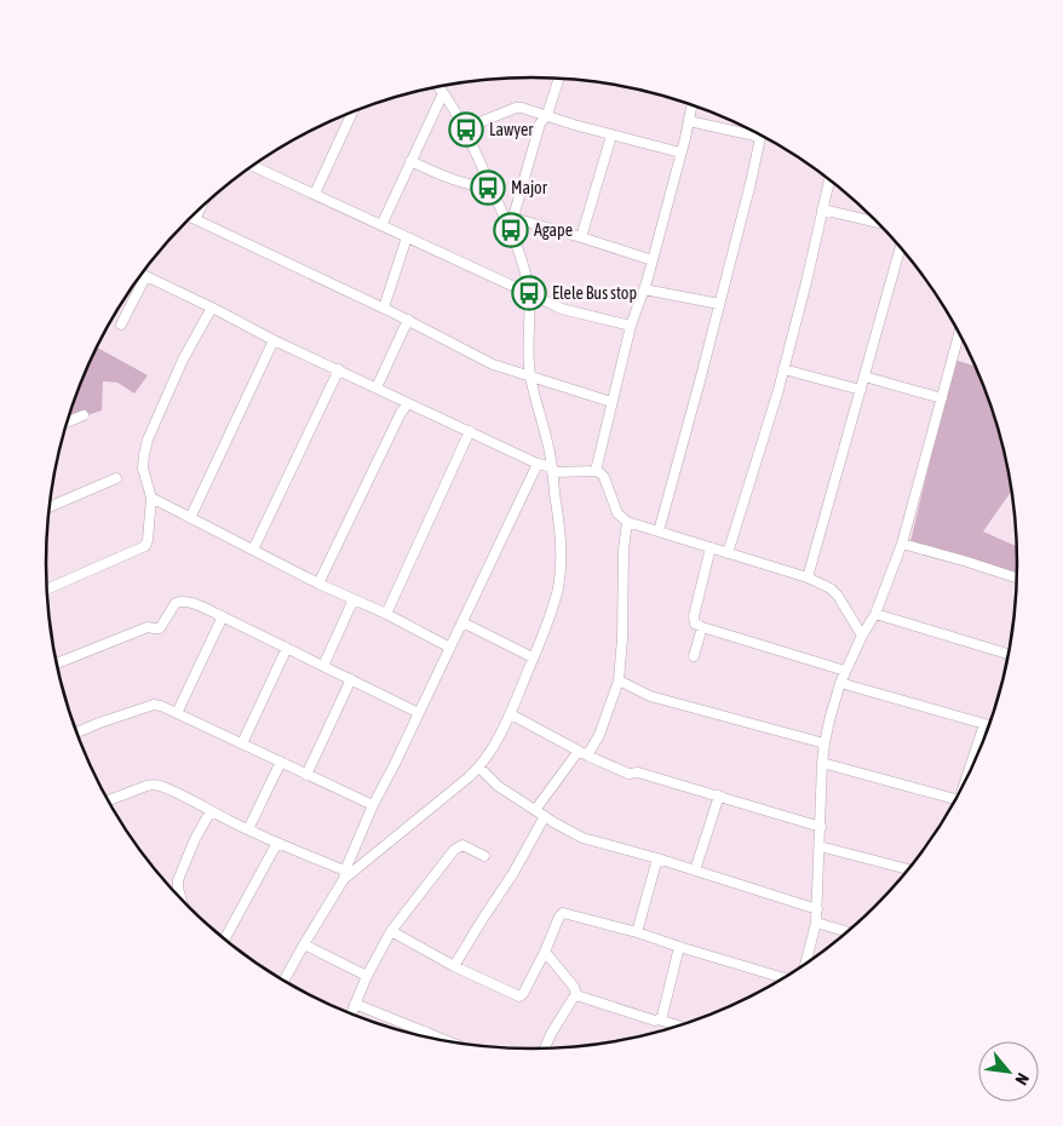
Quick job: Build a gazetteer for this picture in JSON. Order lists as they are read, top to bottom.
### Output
{
  "places": {
    "bus stop": [
      "Lawyer",
      "Major",
      "Agape",
      "Elele Bus stop"
    ]
  },
  "north": "bottom right"
}
